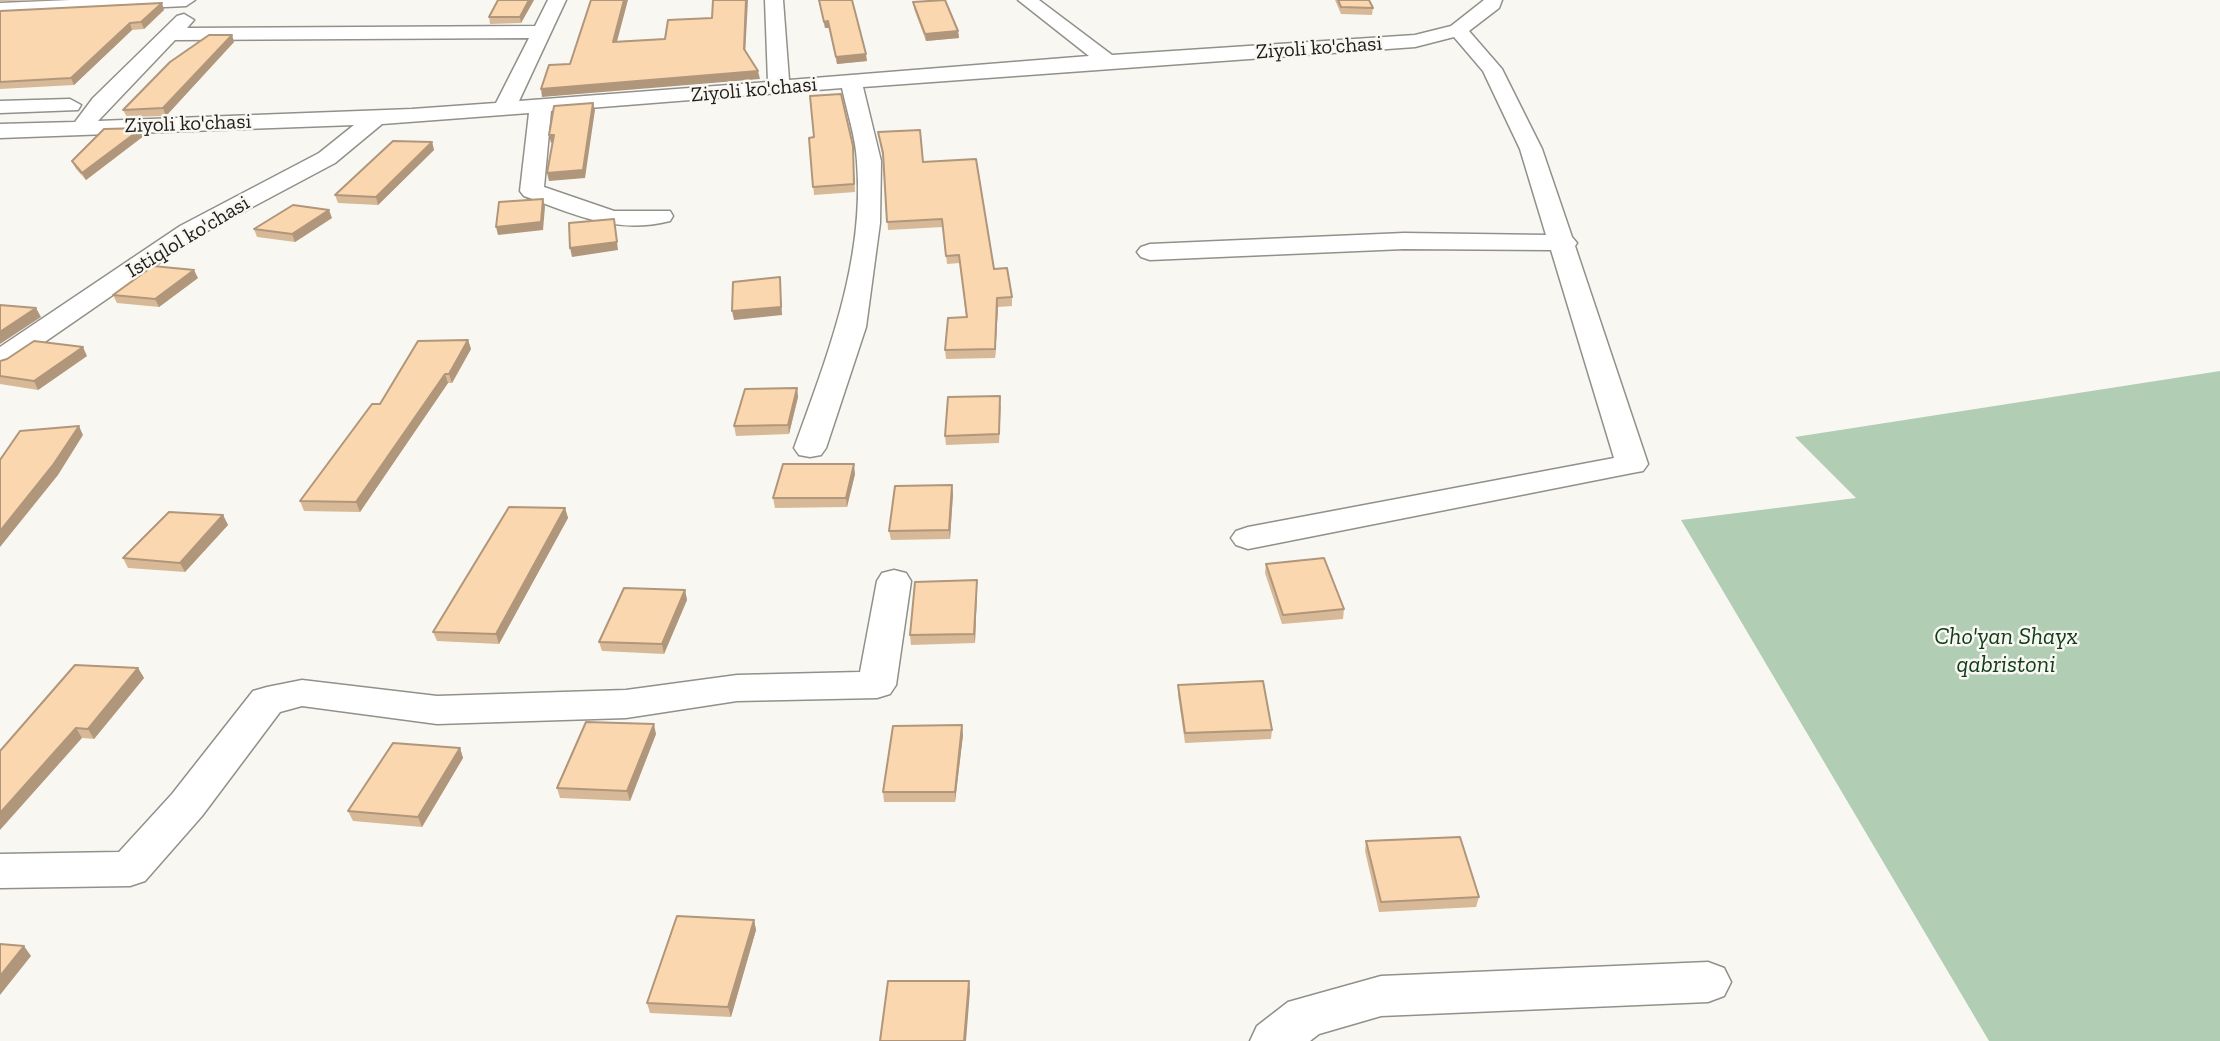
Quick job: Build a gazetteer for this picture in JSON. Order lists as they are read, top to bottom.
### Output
{
  "streets": {
    "street": ["Ziyoli ko'chasi", "Istiqlol ko'chasi"]
  },
  "crossings": [
    ["Ziyoli ko'chasi", "Istiqlol ko'chasi"]
  ],
  "parks": ["Cho'yan Shayx qabristoni"]
}
